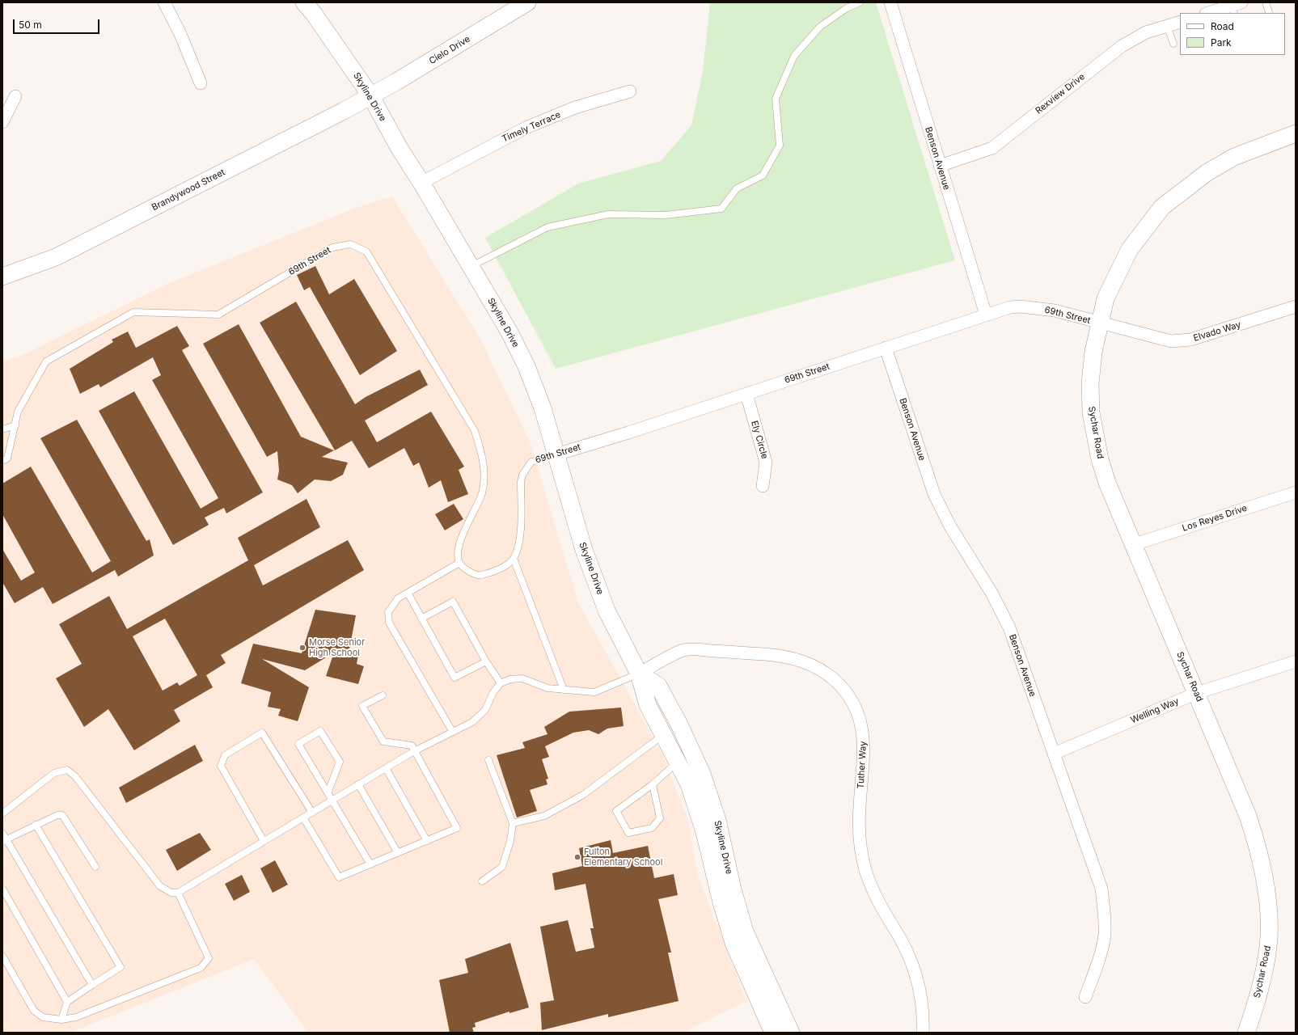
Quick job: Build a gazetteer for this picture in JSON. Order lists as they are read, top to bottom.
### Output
{
  "streets": {
    "street": [
      "Cielo Drive",
      "Rexview Drive",
      "Skyline Drive",
      "Timely Terrace",
      "Benson Avenue",
      "Brandywood Street",
      "69th Street",
      "Elvado Way",
      "Sychar Road",
      "Ely Circle",
      "Los Reyes Drive",
      "Welling Way",
      "Tuther Way"
    ]
  },
  "crossings": [
    ["Cielo Drive", "Skyline Drive"],
    ["Cielo Drive", "Brandywood Street"],
    ["Rexview Drive", "Benson Avenue"],
    ["Skyline Drive", "Timely Terrace"],
    ["Skyline Drive", "Brandywood Street"],
    ["Skyline Drive", "69th Street"],
    ["Skyline Drive", "Tuther Way"],
    ["Benson Avenue", "69th Street"],
    ["Benson Avenue", "Welling Way"],
    ["69th Street", "Elvado Way"],
    ["69th Street", "Sychar Road"],
    ["69th Street", "Ely Circle"],
    ["Elvado Way", "Sychar Road"],
    ["Sychar Road", "Los Reyes Drive"],
    ["Sychar Road", "Welling Way"]
  ],
  "places": ["Morse Senior High School", "Fulton Elementary School"],
  "legend": ["Road", "Park"],
  "scale_bar": "50 m"
}
